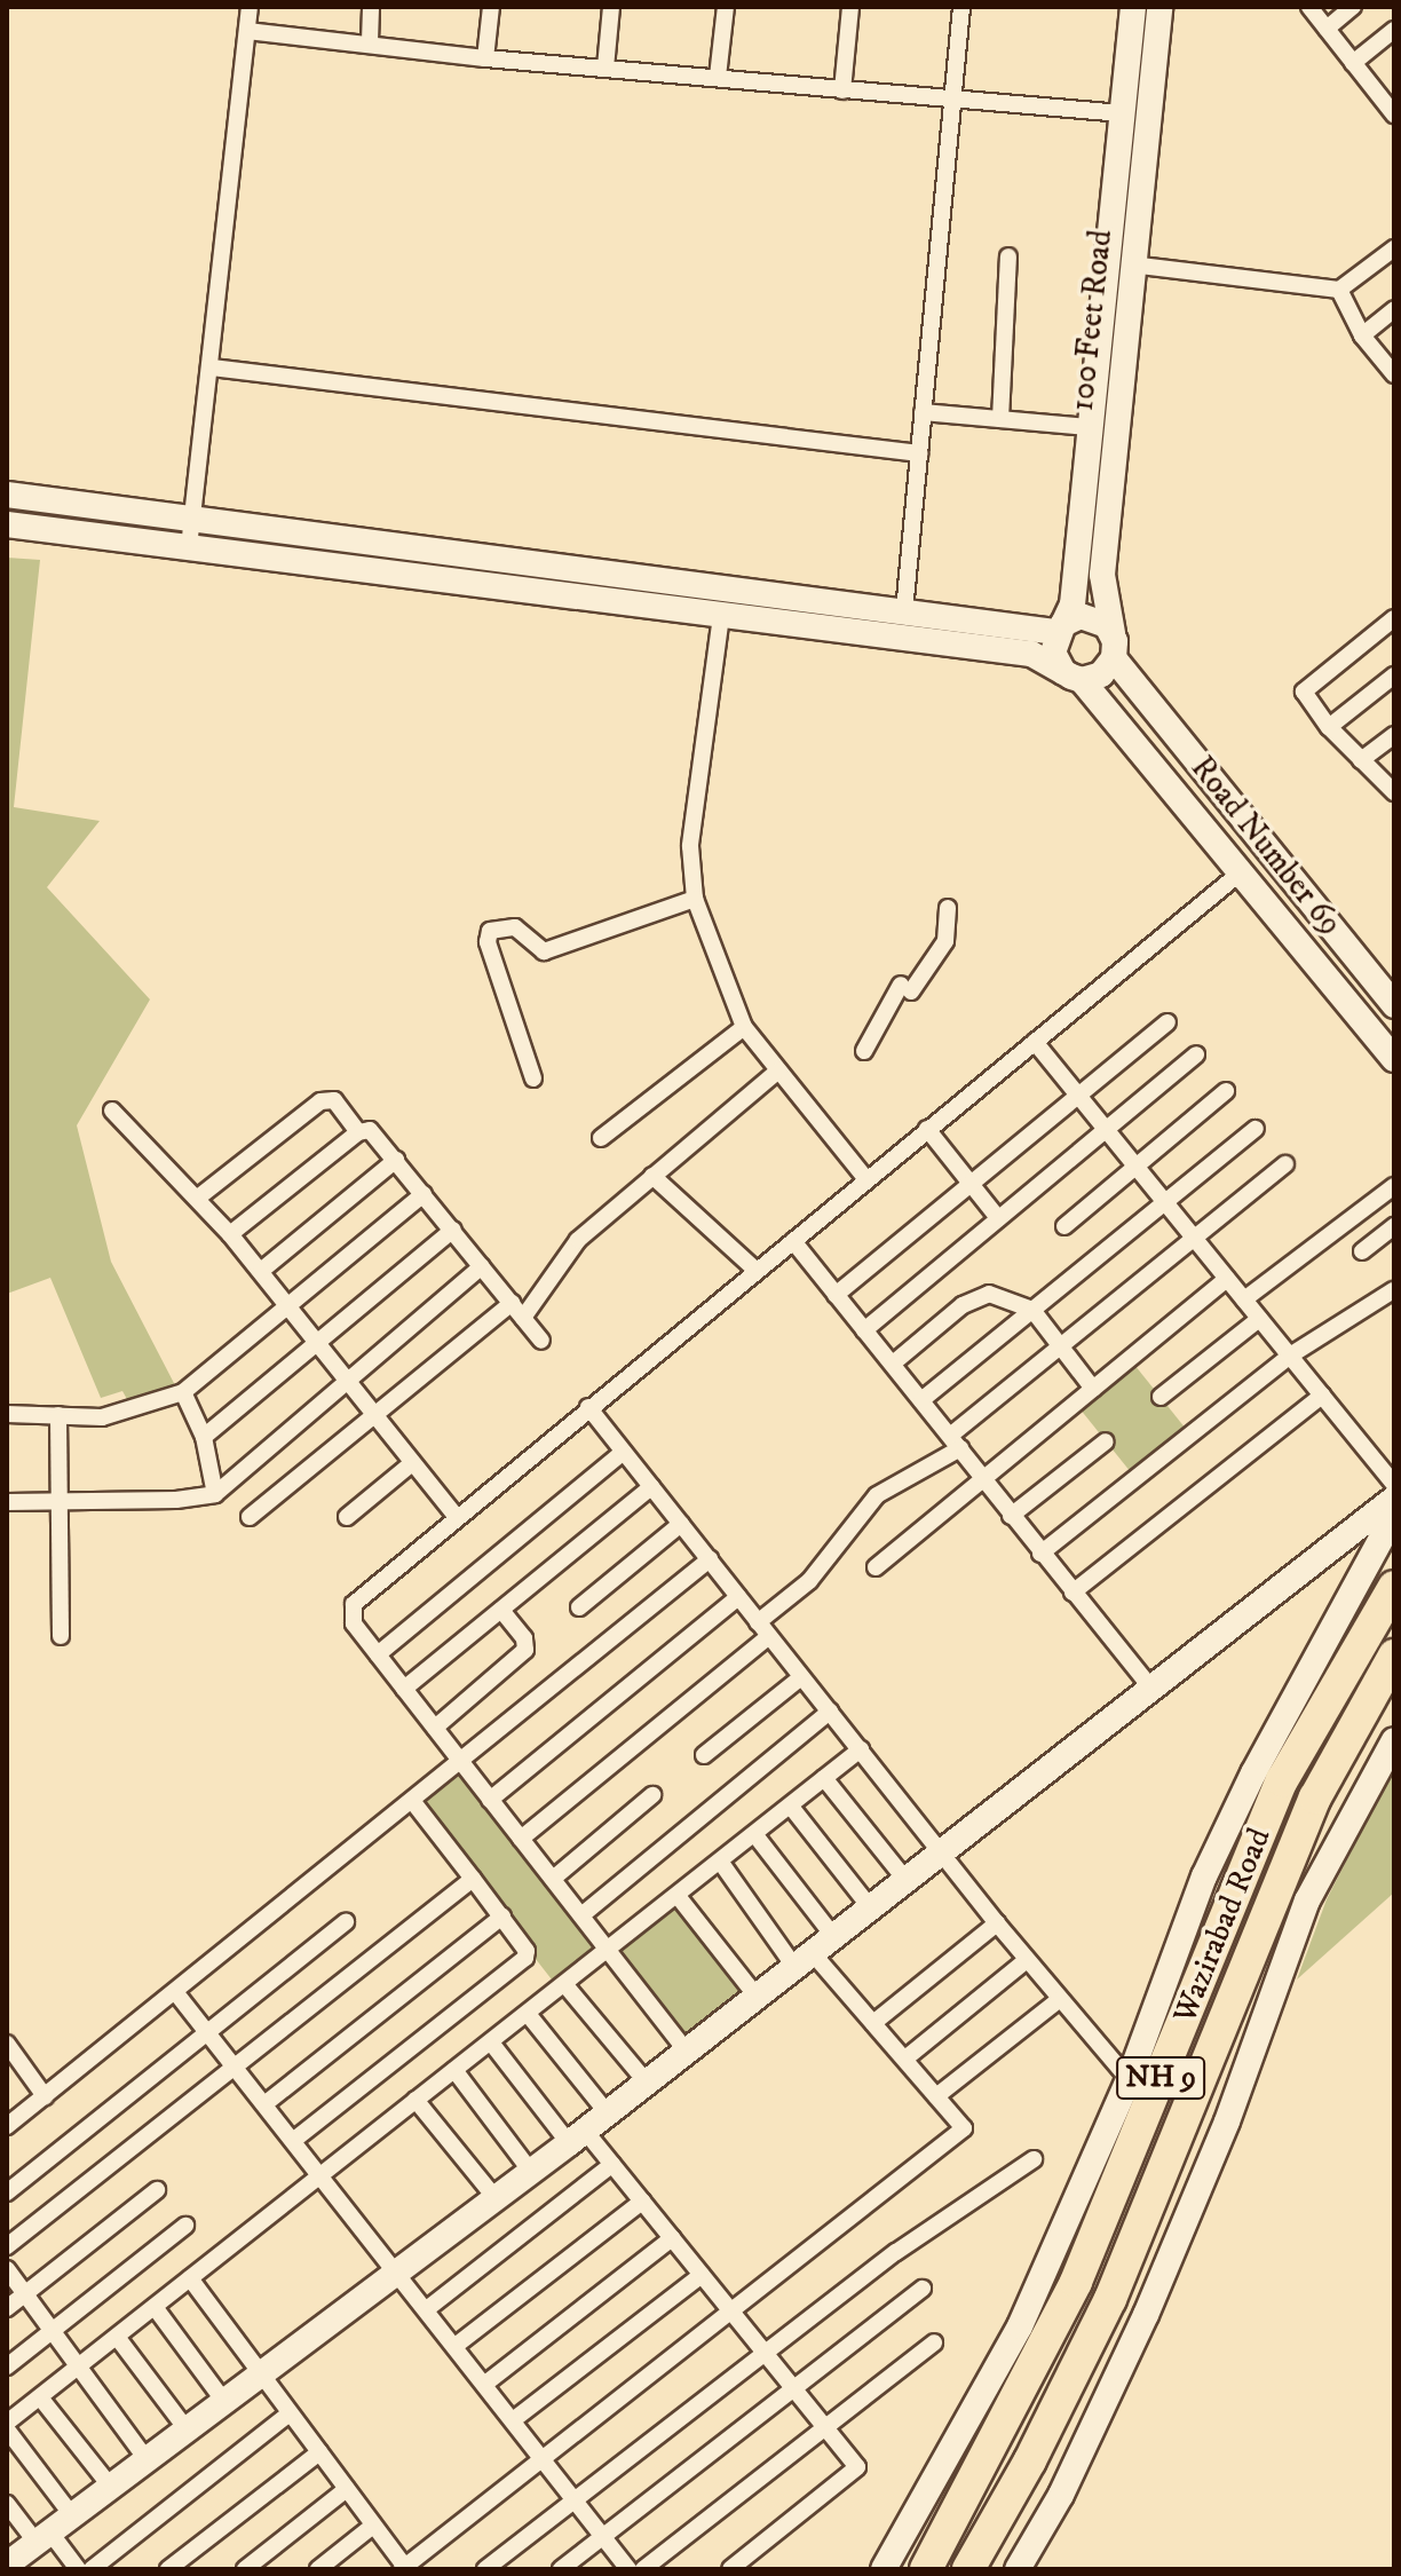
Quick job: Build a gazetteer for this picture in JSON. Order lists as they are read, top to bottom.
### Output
{
  "streets": {
    "highway": ["Wazirabad Road", "NH 9"],
    "main road": ["100 Feet Road", "Road Number 69"]
  },
  "crossings": [
    ["100 Feet Road", "Road Number 69"]
  ]
}
